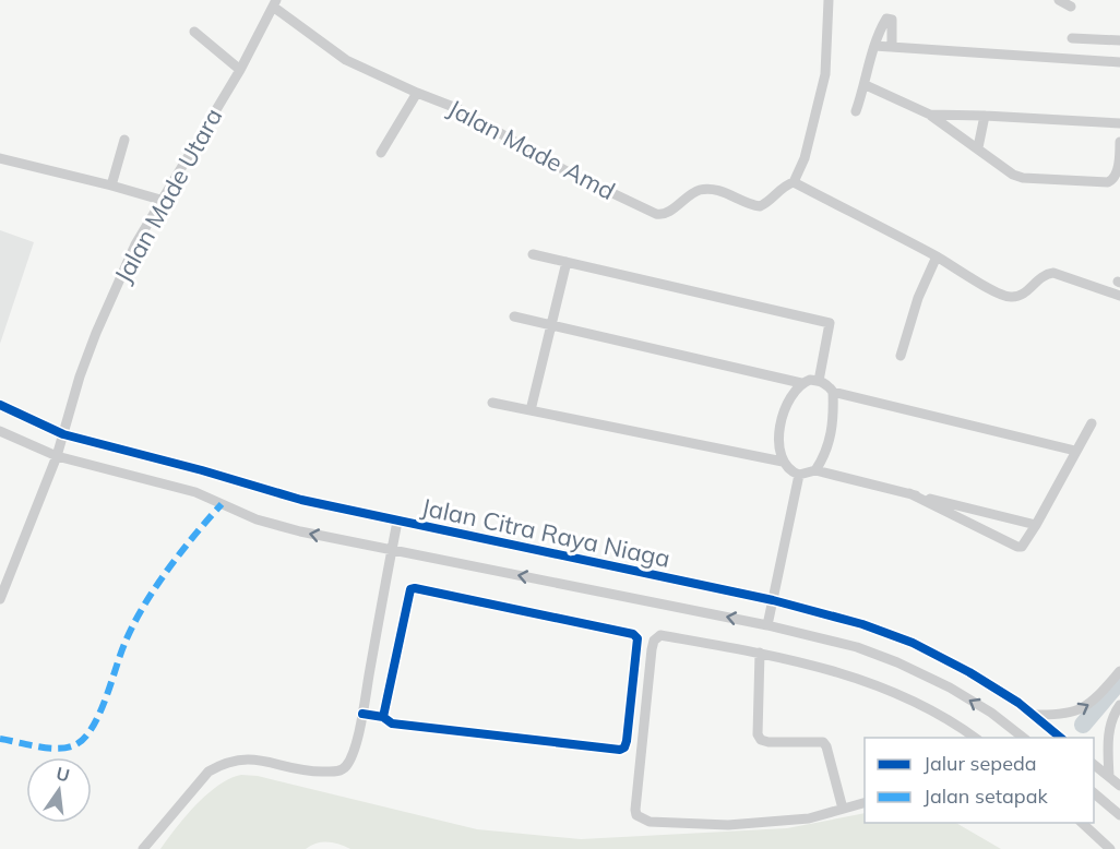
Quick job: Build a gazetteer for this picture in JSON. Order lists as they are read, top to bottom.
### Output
{
  "streets": {
    "street": ["Jalan Made Amd", "Jalan Made Utara", "Jalan Citra Raya Niaga"]
  },
  "crossings": [
    ["Jalan Made Amd", "Jalan Made Utara"],
    ["Jalan Made Utara", "Jalan Citra Raya Niaga"]
  ],
  "legend": ["Jalur sepeda", "Jalan setapak"],
  "north": "top"
}
